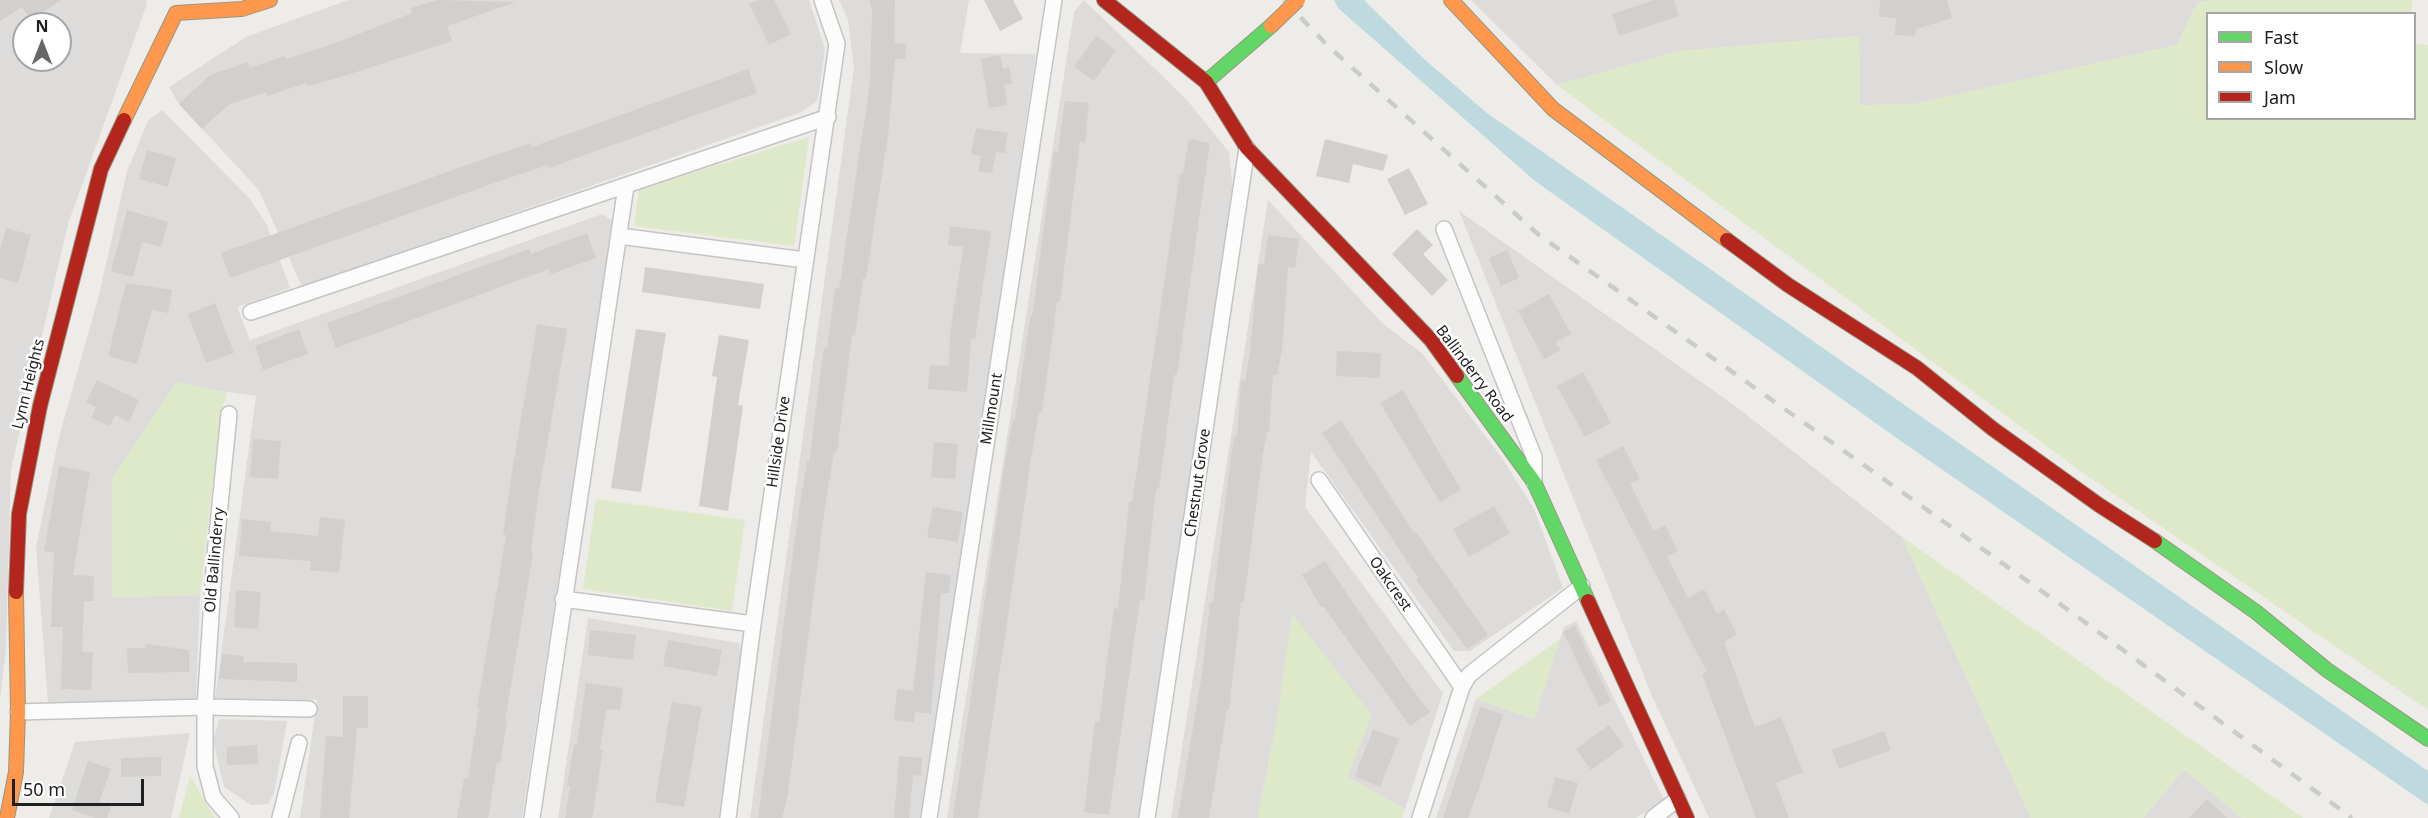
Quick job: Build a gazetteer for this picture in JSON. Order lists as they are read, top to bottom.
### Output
{
  "streets": {
    "street": [
      "Ballinderry Road",
      "Lynn Heights",
      "Millmount",
      "Hillside Drive",
      "Chestnut Grove",
      "Old Ballinderry",
      "Oakcrest"
    ]
  },
  "crossings": [
    ["Ballinderry Road", "Chestnut Grove"]
  ],
  "legend": ["Fast", "Slow", "Jam"],
  "scale_bar": "50 m",
  "north": "top"
}
